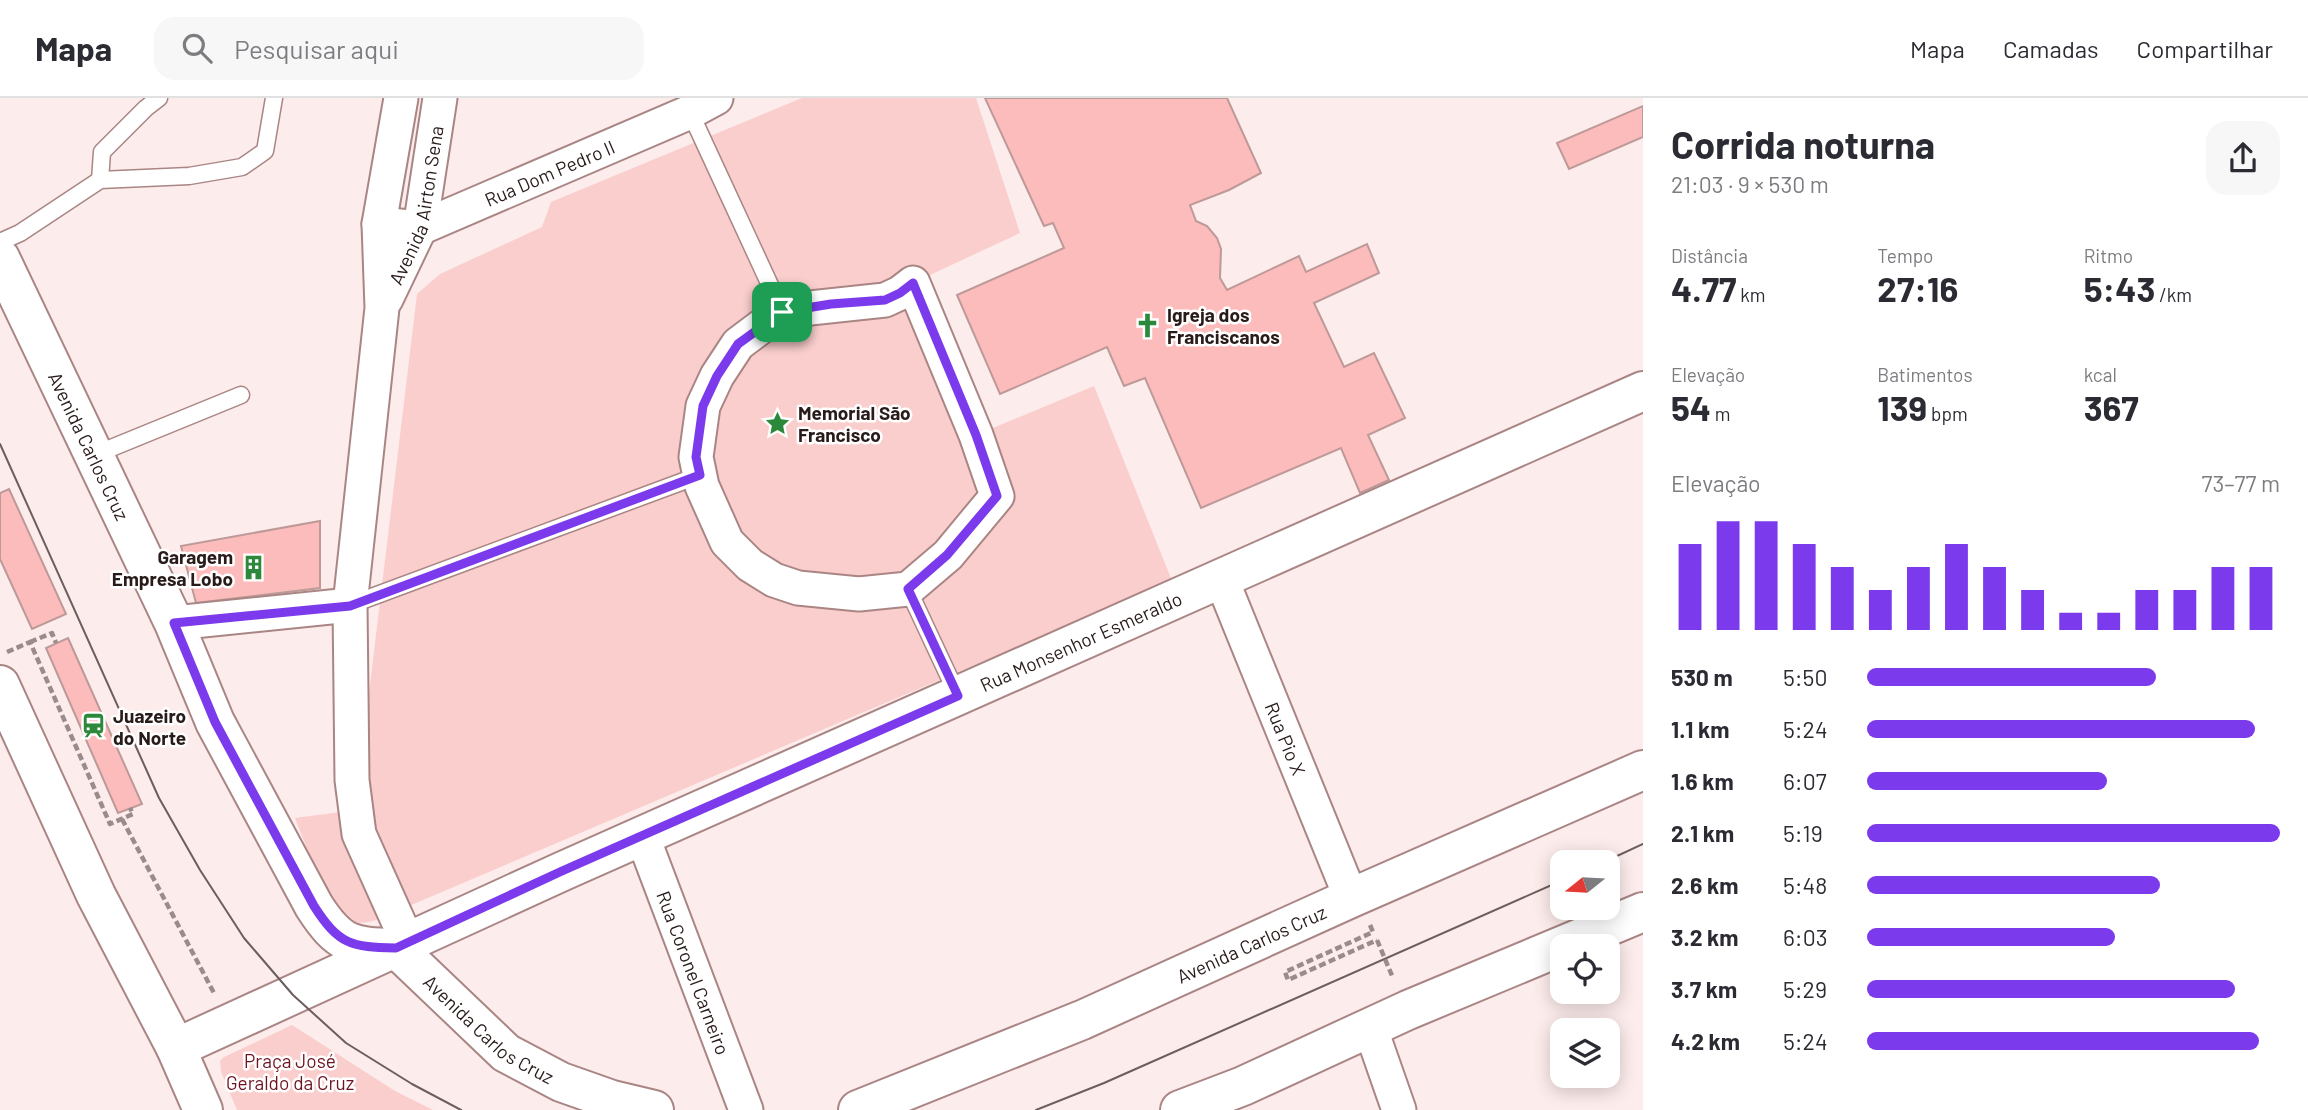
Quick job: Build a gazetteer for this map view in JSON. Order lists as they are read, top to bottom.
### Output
{
  "streets": {
    "main road": ["Avenida Carlos Cruz", "Rua Monsenhor Esmeraldo"],
    "street": [
      "Rua Dom Pedro II",
      "Avenida Airton Sena",
      "Rua Pio X",
      "Rua Coronel Carneiro"
    ]
  },
  "crossings": [
    ["Rua Dom Pedro II", "Avenida Airton Sena"],
    ["Avenida Carlos Cruz", "Rua Monsenhor Esmeraldo"],
    ["Avenida Carlos Cruz", "Rua Pio X"],
    ["Rua Monsenhor Esmeraldo", "Rua Pio X"],
    ["Rua Monsenhor Esmeraldo", "Rua Coronel Carneiro"]
  ],
  "parks": ["Praça José Geraldo da Cruz"],
  "places": {
    "church": ["Igreja dos Franciscanos"],
    "place": ["Memorial São Francisco"],
    "building": ["Garagem Empresa Lobo"],
    "station": ["Juazeiro do Norte"]
  },
  "north": "left",
  "page": {
    "header": "Mapa",
    "search": "Pesquisar aqui",
    "nav": ["Mapa", "Camadas", "Compartilhar"],
    "heading": ["Corrida noturna", "21:03 · 9 × 530 m"],
    "stats": [
      ["Distância", "4.77 km"],
      ["Tempo", "27:16"],
      ["Ritmo", "5:43 /km"],
      ["Elevação", "54 m"],
      ["Batimentos", "139 bpm"],
      ["kcal", "367"]
    ],
    "chart": ["Elevação", "73–77 m"],
    "list": [
      {
        "name": "530 m",
        "note": "5:50"
      },
      {
        "name": "1.1 km",
        "note": "5:24"
      },
      {
        "name": "1.6 km",
        "note": "6:07"
      },
      {
        "name": "2.1 km",
        "note": "5:19"
      },
      {
        "name": "2.6 km",
        "note": "5:48"
      },
      {
        "name": "3.2 km",
        "note": "6:03"
      },
      {
        "name": "3.7 km",
        "note": "5:29"
      },
      {
        "name": "4.2 km",
        "note": "5:24"
      }
    ]
  }
}
